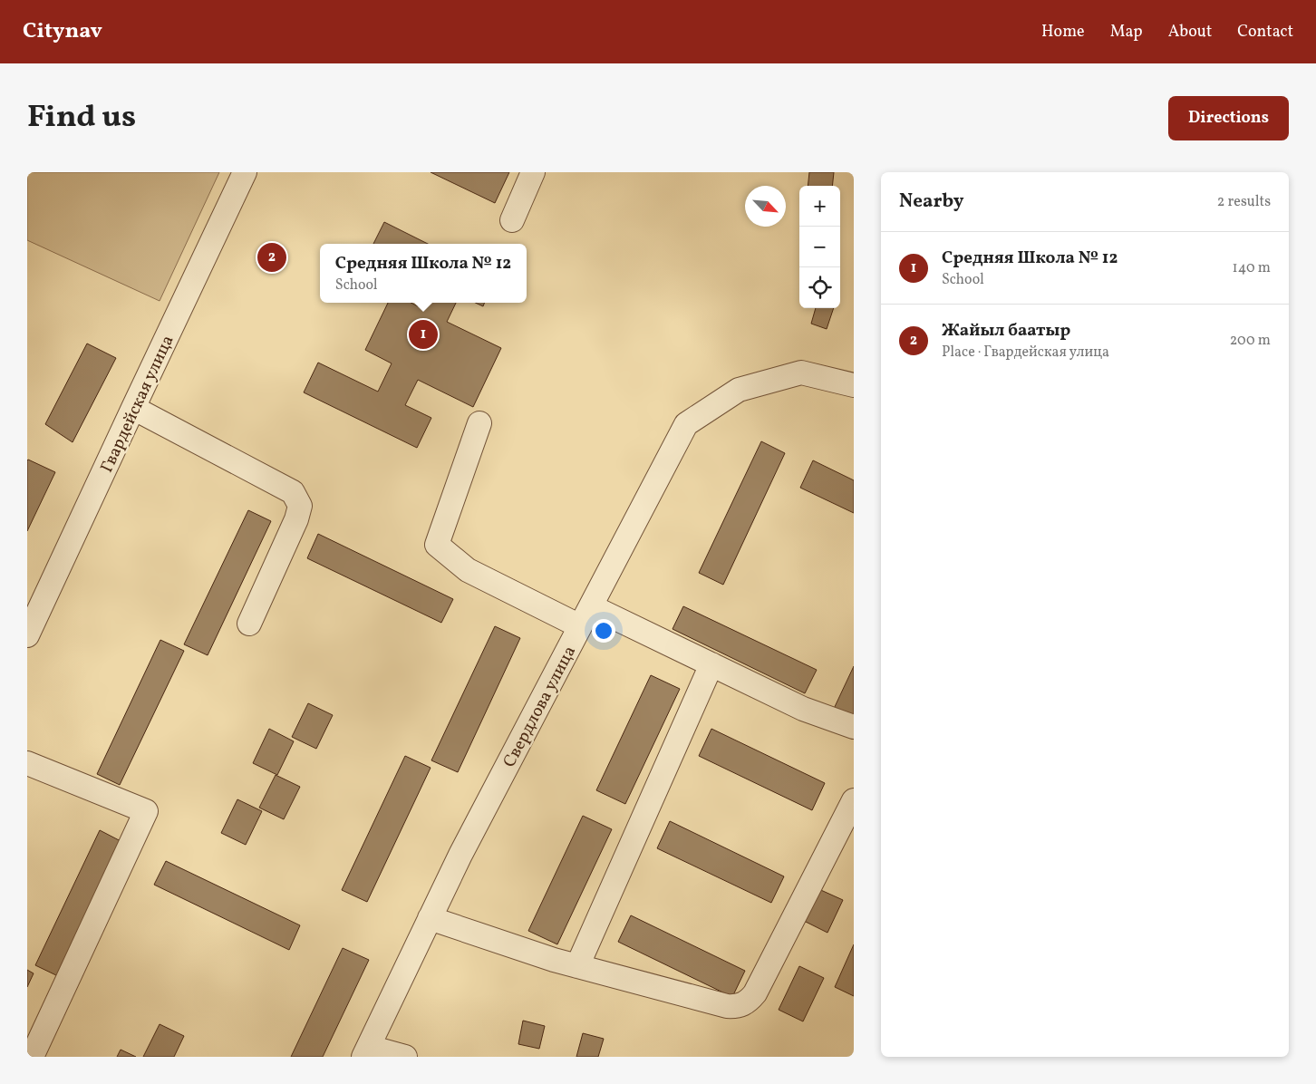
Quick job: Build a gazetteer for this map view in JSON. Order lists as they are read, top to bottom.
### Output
{
  "streets": {
    "street": ["Гвардейская улица", "Свердлова улица"]
  },
  "north": "bottom right",
  "page": {
    "header": "Citynav",
    "nav": [
      "Home",
      "Map",
      "About",
      "Contact"
    ],
    "title": "Find us",
    "buttons": "Directions",
    "heading": ["Nearby", "2 results"],
    "map_buttons": ["+", "−"],
    "list": [
      {
        "mark": "1",
        "name": "Средняя Школа № 12",
        "note": "School",
        "value": "140 m"
      },
      {
        "mark": "2",
        "name": "Жайыл баатыр",
        "note": "Place · Гвардейская улица",
        "value": "200 m"
      }
    ],
    "pins": ["2", "1"],
    "popup": ["Средняя Школа № 12", "School"]
  }
}
